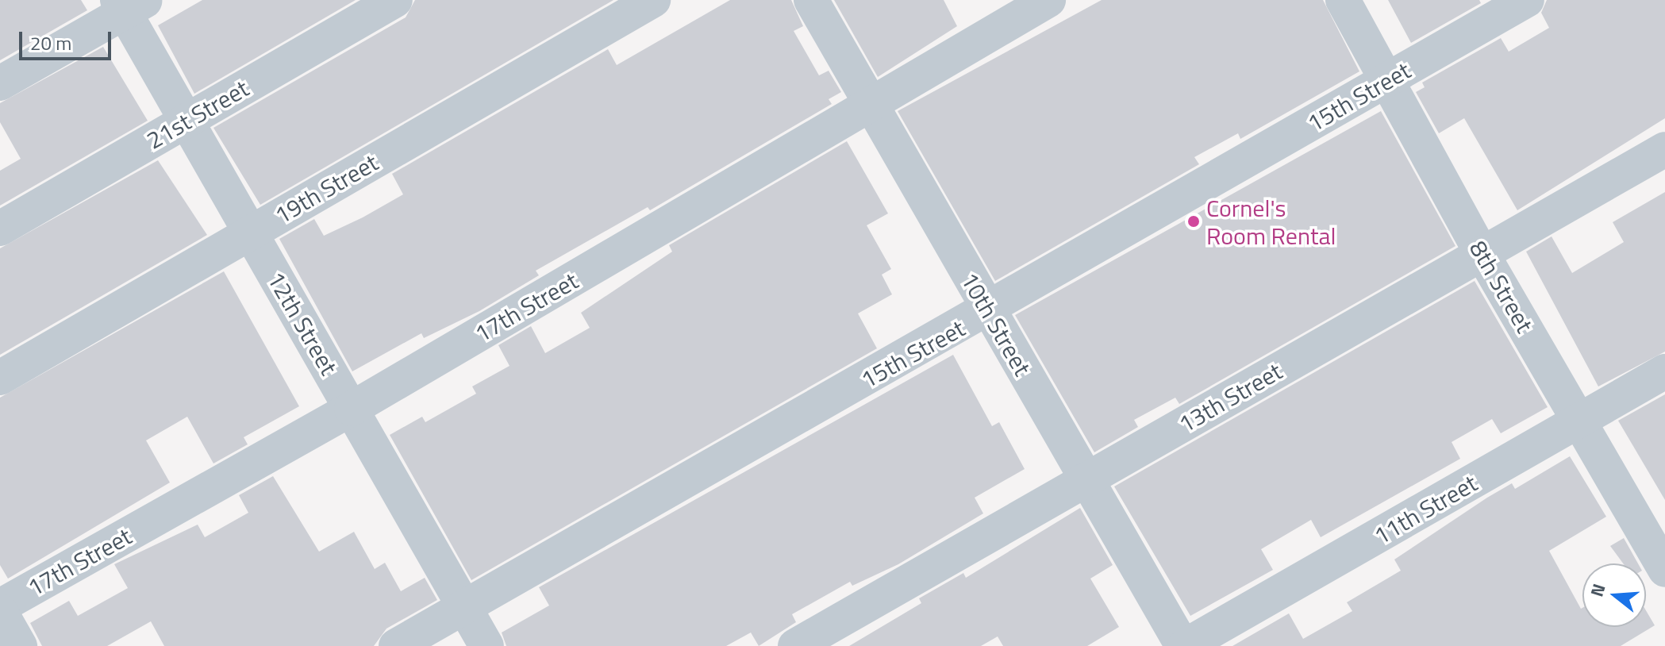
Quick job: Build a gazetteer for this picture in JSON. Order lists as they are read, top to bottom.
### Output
{
  "streets": {
    "street": [
      "15th Street",
      "21st Street",
      "19th Street",
      "8th Street",
      "17th Street",
      "12th Street",
      "10th Street",
      "13th Street",
      "11th Street"
    ]
  },
  "crossings": [
    ["15th Street", "8th Street"],
    ["15th Street", "12th Street"],
    ["15th Street", "10th Street"],
    ["21st Street", "12th Street"],
    ["19th Street", "12th Street"],
    ["8th Street", "13th Street"],
    ["8th Street", "11th Street"],
    ["17th Street", "12th Street"],
    ["17th Street", "10th Street"],
    ["10th Street", "13th Street"],
    ["10th Street", "11th Street"]
  ],
  "places": ["Cornel's Room Rental"],
  "scale_bar": "20 m",
  "north": "left"
}
